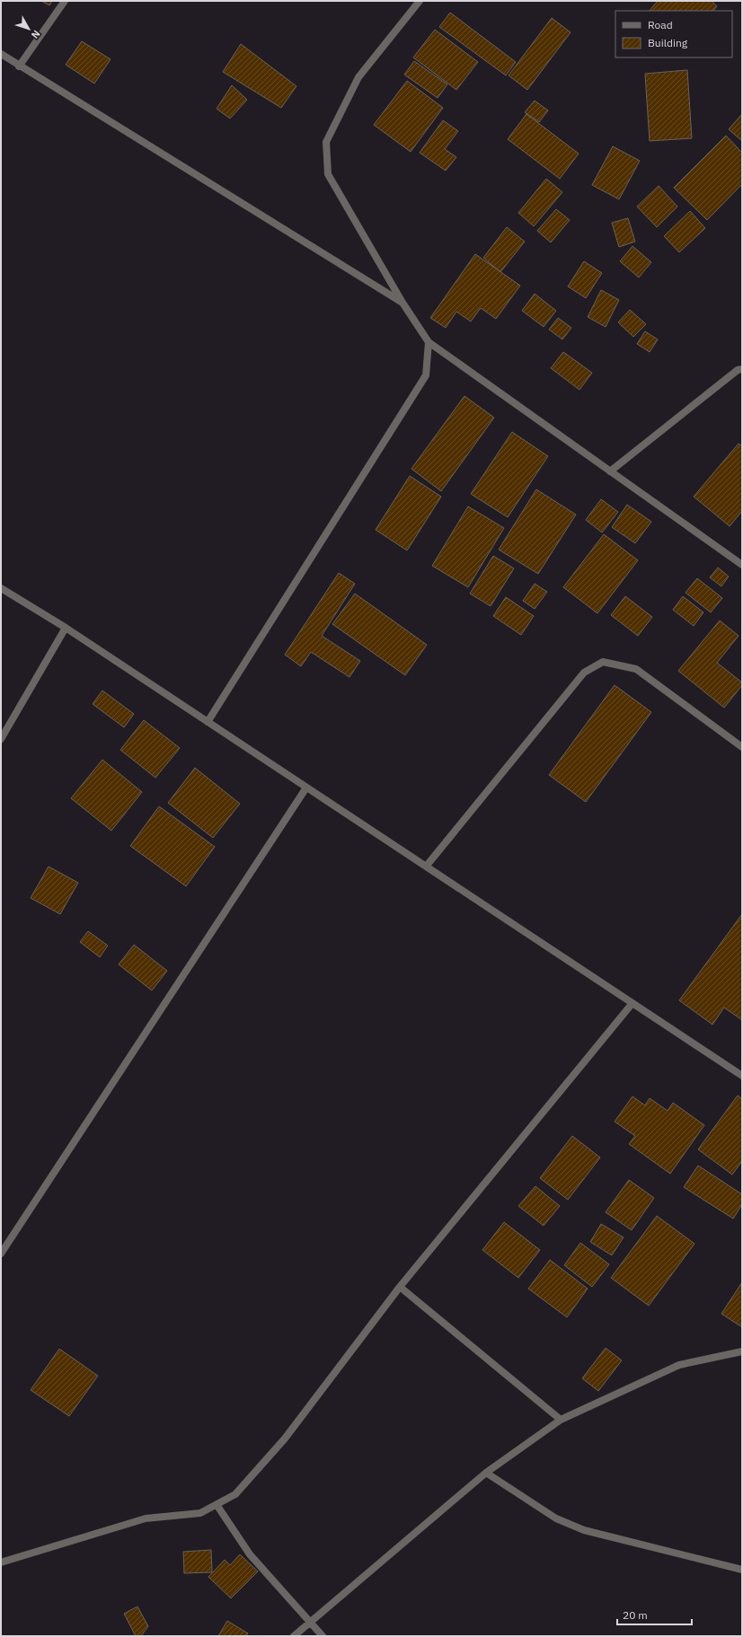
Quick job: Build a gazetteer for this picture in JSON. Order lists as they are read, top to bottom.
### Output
{
  "legend": ["Road", "Building"],
  "scale_bar": "20 m",
  "north": "bottom right"
}
